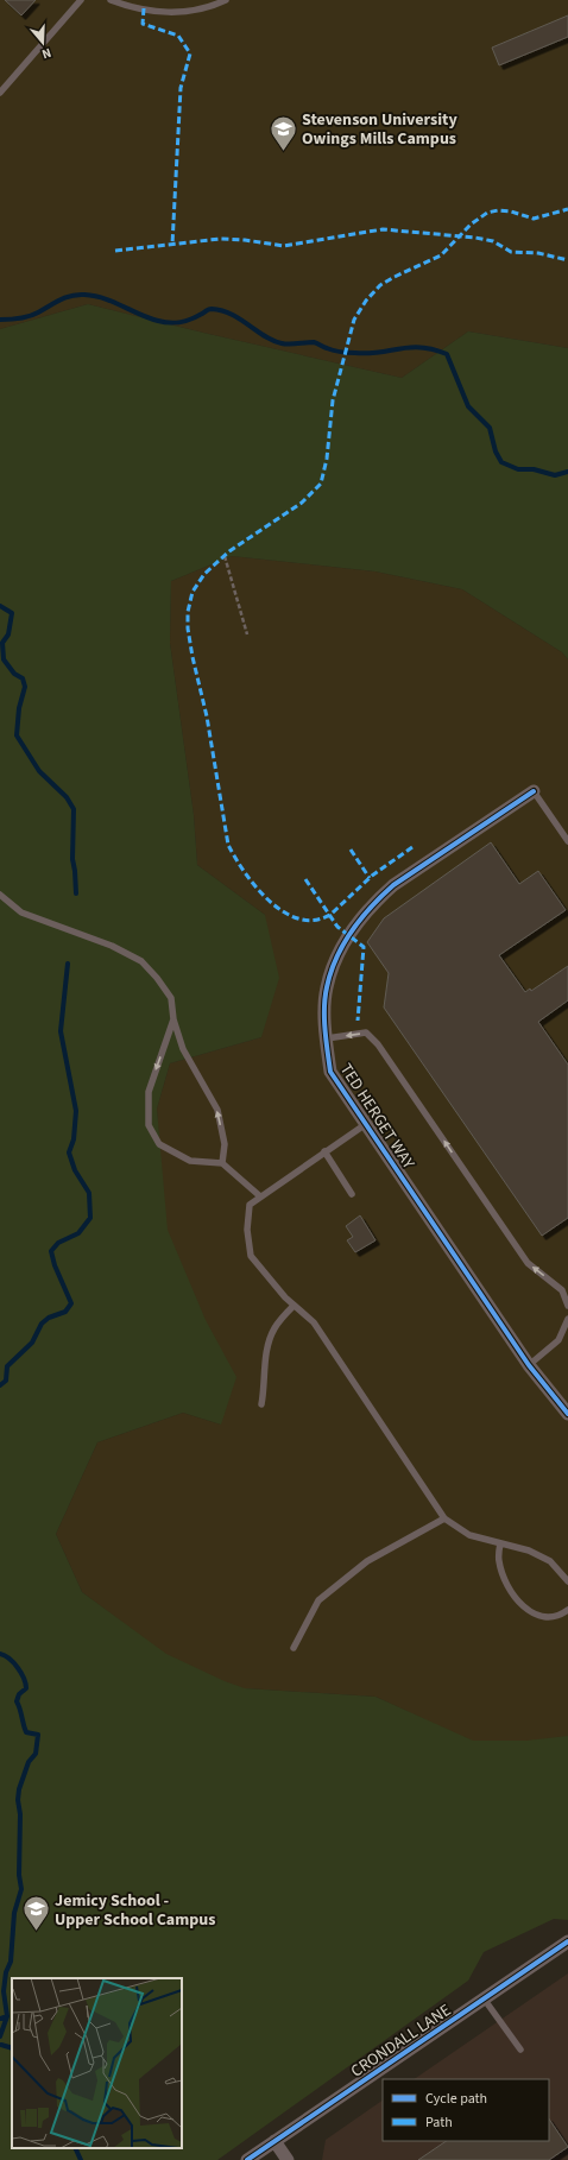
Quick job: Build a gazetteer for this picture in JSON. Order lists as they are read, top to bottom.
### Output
{
  "streets": {
    "street": ["TED HERGET WAY", "CRONDALL LANE"]
  },
  "places": {
    "school or university": ["Stevenson University Owings Mills Campus", "Jemicy School - Upper School Campus"]
  },
  "legend": ["Cycle path", "Path"],
  "north": "bottom"
}
